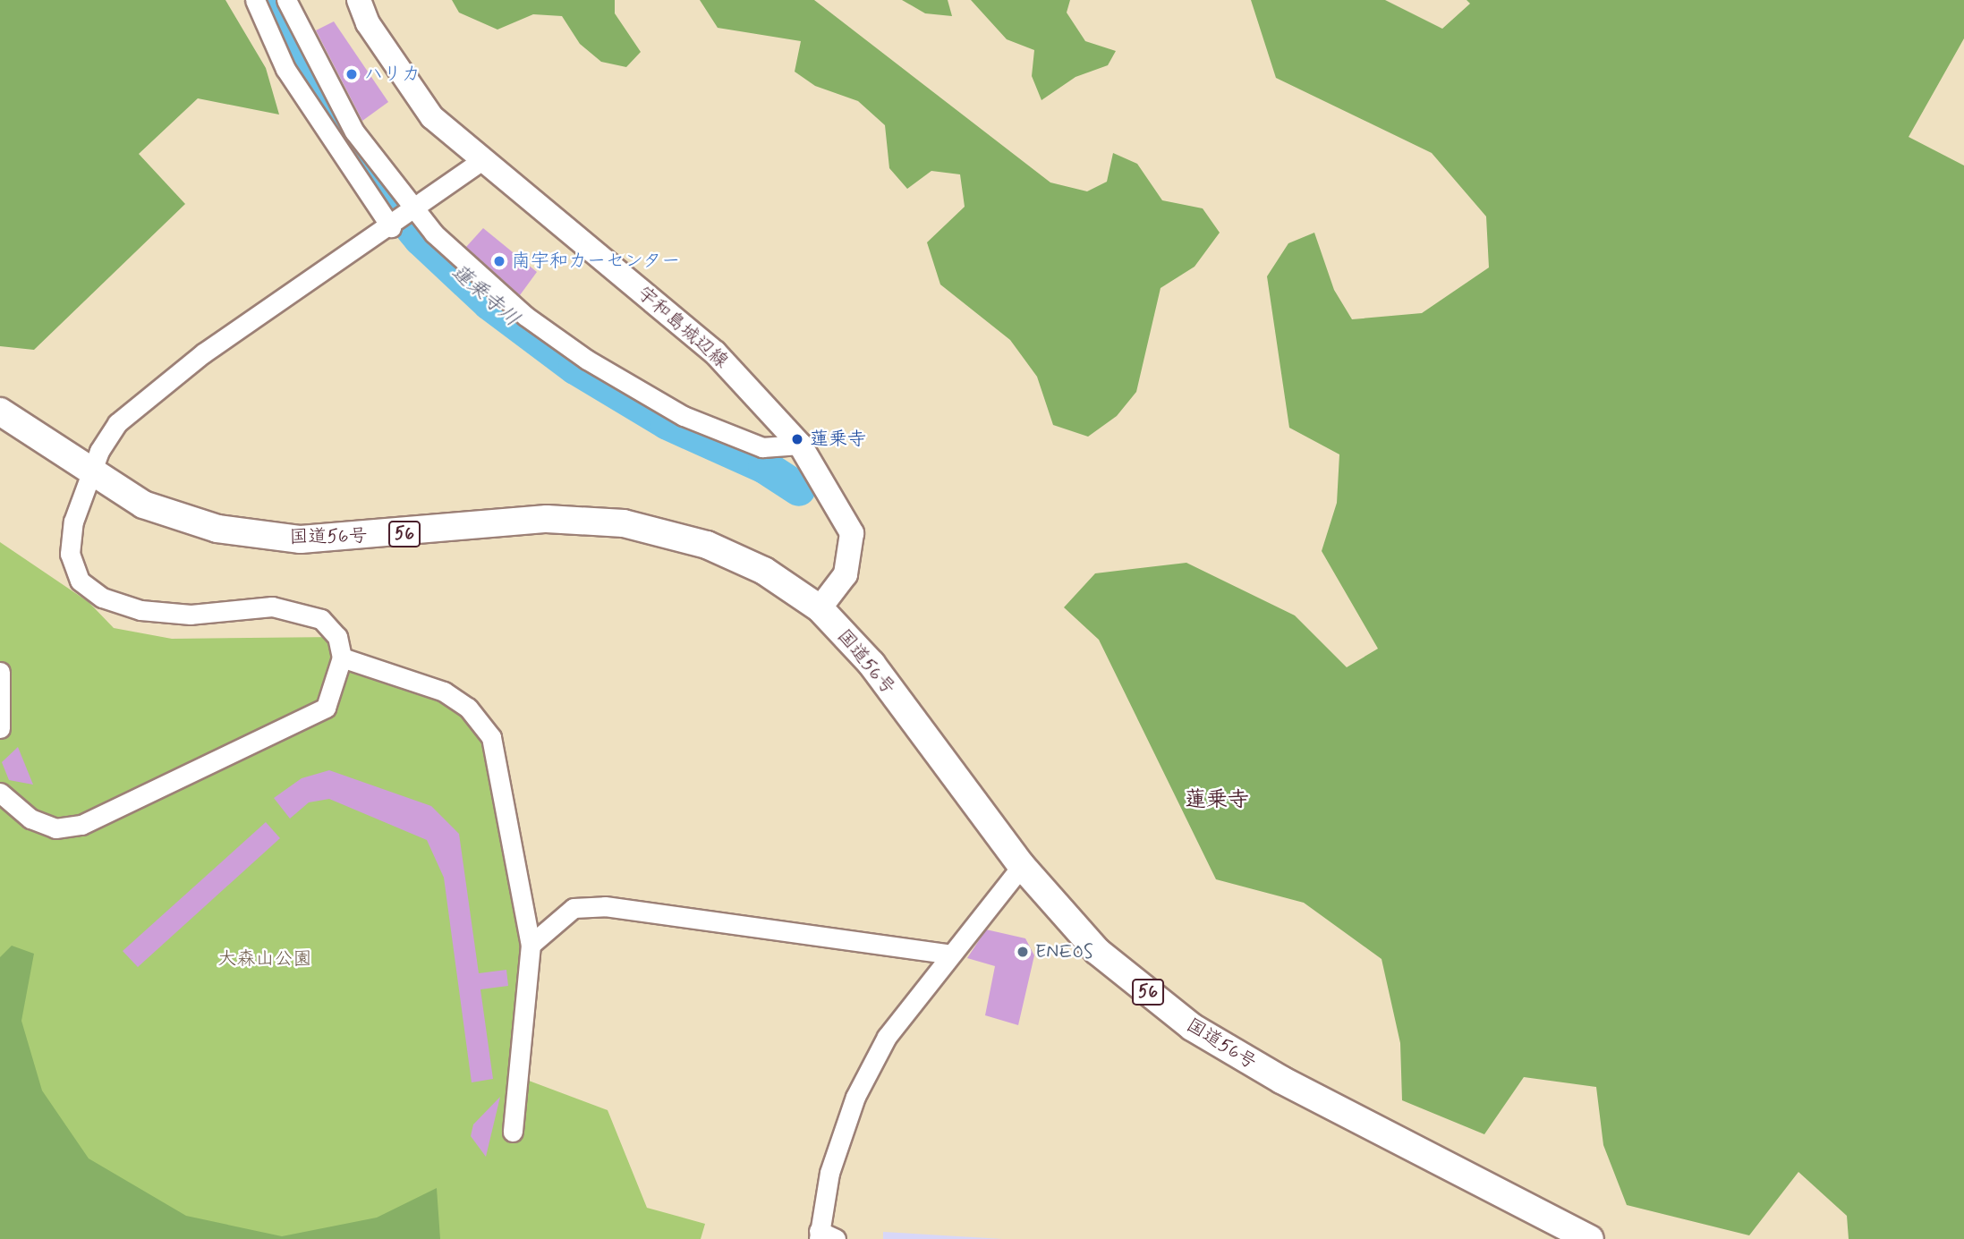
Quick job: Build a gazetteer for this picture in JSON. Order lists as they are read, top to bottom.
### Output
{
  "streets": {
    "highway": ["56", "国道56号"],
    "main road": ["宇和島城辺線"]
  },
  "crossings": [
    ["宇和島城辺線", "国道56号"]
  ],
  "districts": ["蓮乗寺"],
  "water": ["蓮乗寺川"],
  "parks": ["大森山公園"],
  "places": [
    "ハリカ",
    "南宇和カーセンター",
    "蓮乗寺",
    "ENEOS"
  ]
}
